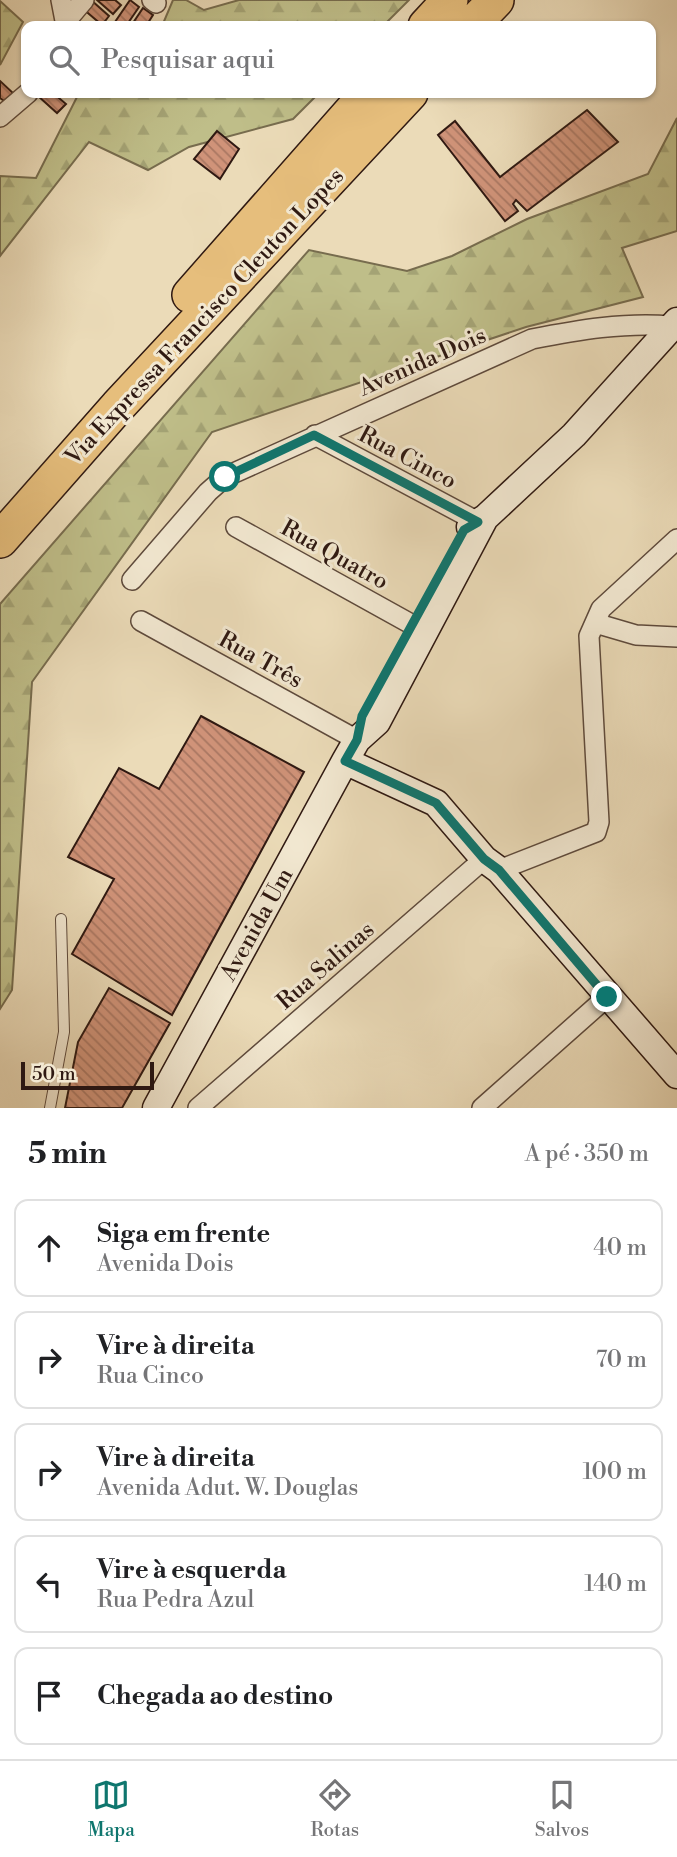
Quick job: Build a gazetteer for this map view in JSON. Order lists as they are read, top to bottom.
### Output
{
  "streets": {
    "highway": ["Via Expressa Francisco Cleuton Lopes"],
    "street": [
      "Avenida Dois",
      "Rua Cinco",
      "Rua Quatro",
      "Rua Três",
      "Avenida Um",
      "Rua Salinas"
    ]
  },
  "crossings": [
    ["Avenida Dois", "Rua Cinco"],
    ["Rua Três", "Avenida Um"]
  ],
  "scale_bar": "50 m",
  "page": {
    "search": "Pesquisar aqui",
    "scale": "50 m",
    "heading": ["5 min", "A pé · 350 m"],
    "list": [
      ["Siga em frente", "Avenida Dois", "40 m"],
      ["Vire à direita", "Rua Cinco", "70 m"],
      ["Vire à direita", "Avenida Adut. W. Douglas", "100 m"],
      ["Vire à esquerda", "Rua Pedra Azul", "140 m"],
      "Chegada ao destino"
    ],
    "nav": ["Mapa", "Rotas", "Salvos"]
  }
}
